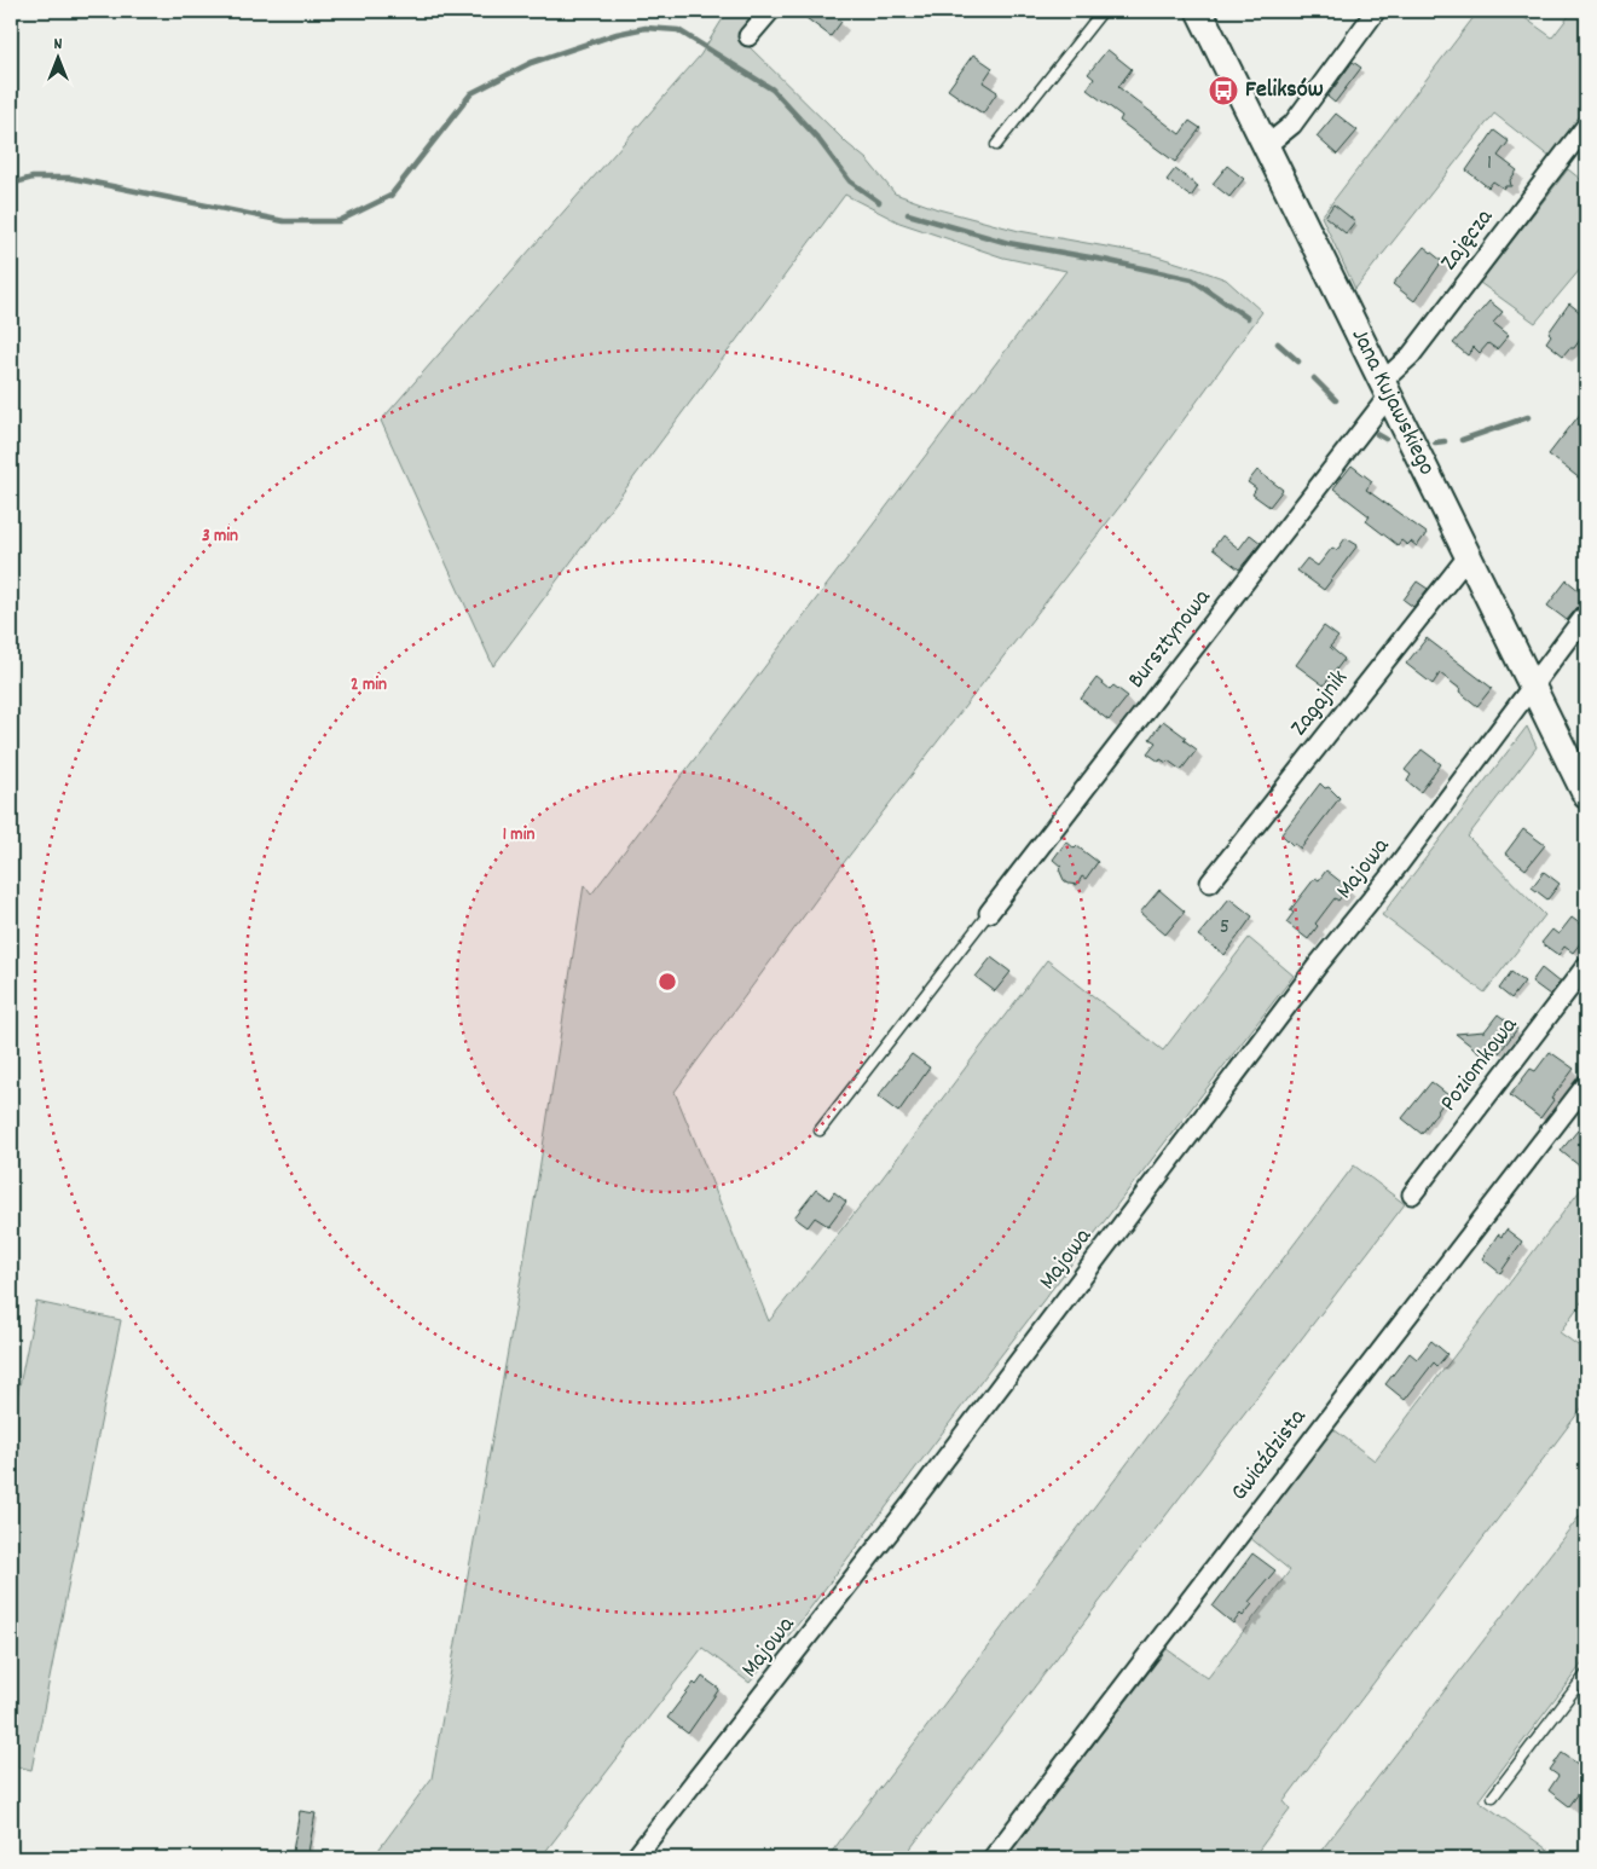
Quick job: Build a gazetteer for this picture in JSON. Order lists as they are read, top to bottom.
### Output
{
  "streets": {
    "main road": ["Jana Kujawskiego"],
    "street": [
      "Zajęcza",
      "Bursztynowa",
      "Zagajnik",
      "Majowa",
      "Poziomkowa",
      "Gwiaździsta"
    ]
  },
  "crossings": [
    ["Zajęcza", "Jana Kujawskiego"],
    ["Zajęcza", "Bursztynowa"],
    ["Jana Kujawskiego", "Bursztynowa"],
    ["Jana Kujawskiego", "Zagajnik"],
    ["Jana Kujawskiego", "Majowa"]
  ],
  "places": {
    "bus stop": ["Feliksów"]
  },
  "house_numbers": ["1", "5"],
  "north": "top",
  "rings": ["3 min", "2 min", "1 min"]
}
